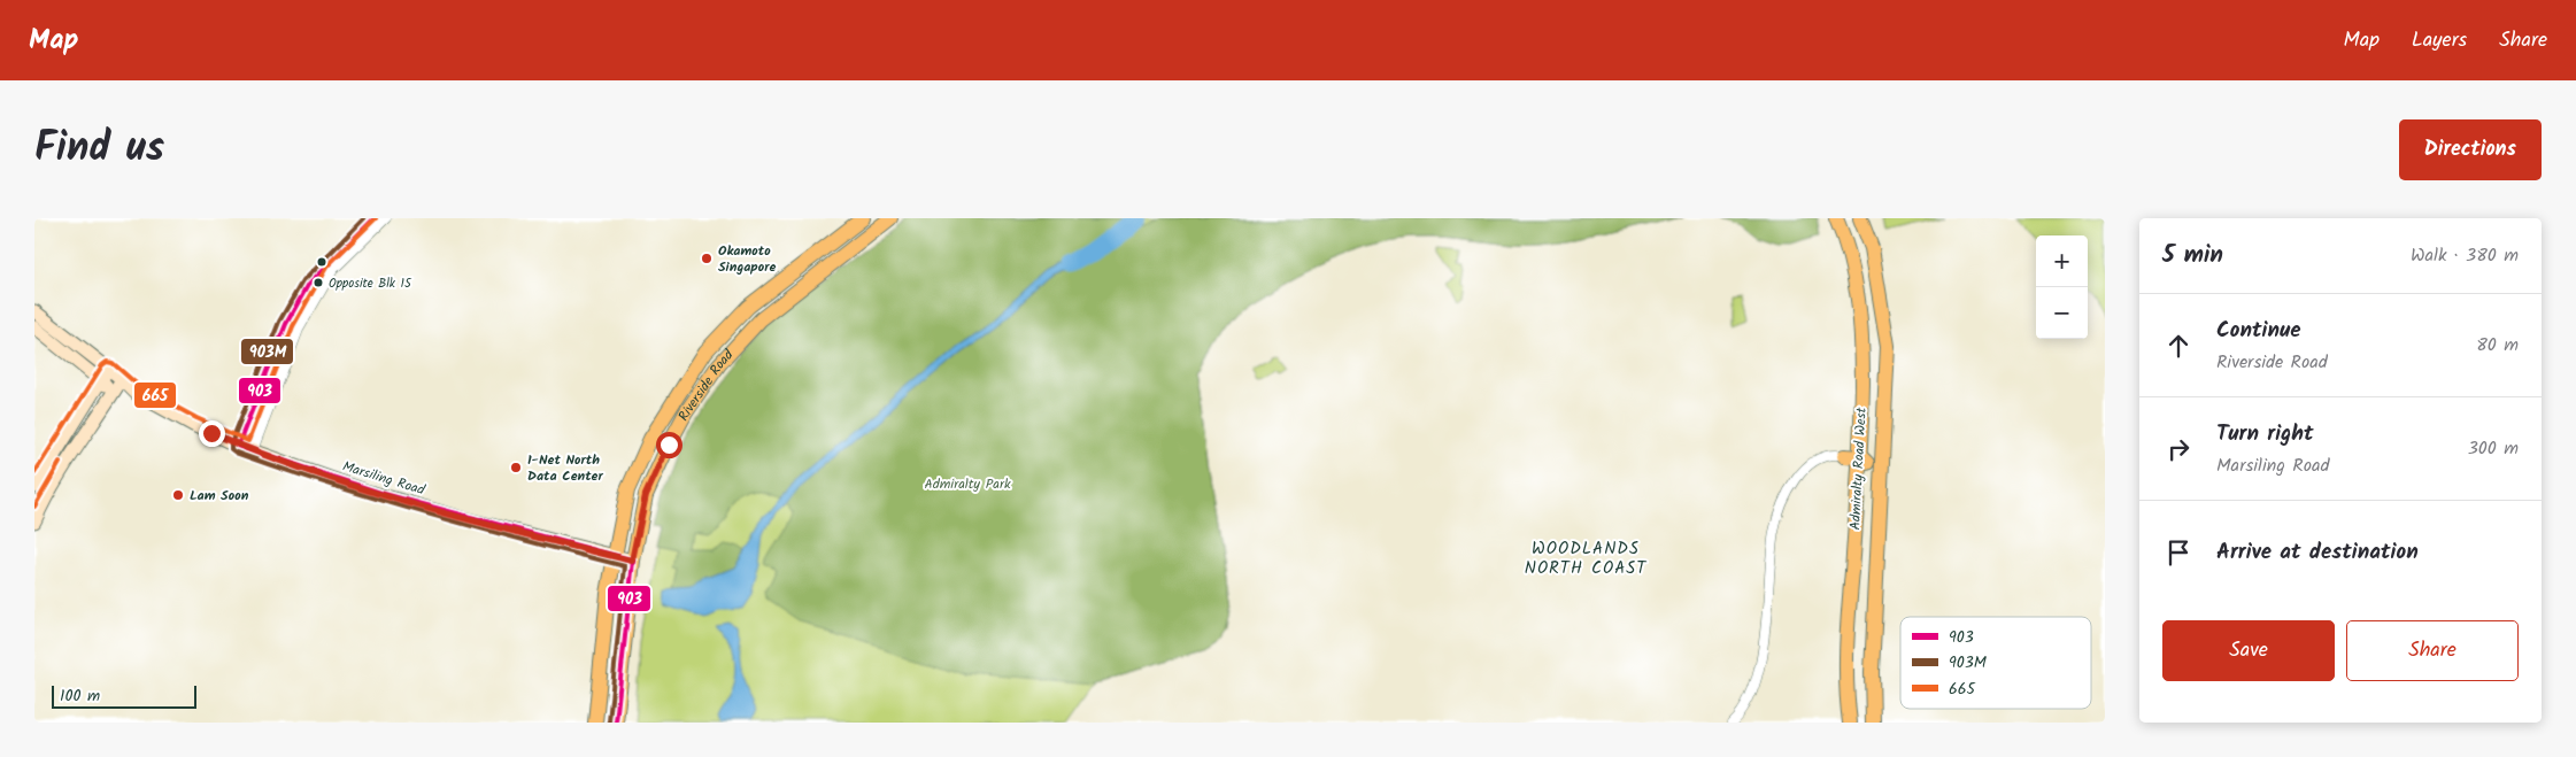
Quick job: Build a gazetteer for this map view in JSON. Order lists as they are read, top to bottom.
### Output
{
  "streets": {
    "main road": ["Riverside Road", "Admiralty Road West"],
    "street": ["Marsiling Road"]
  },
  "crossings": [
    ["Riverside Road", "Marsiling Road"]
  ],
  "districts": ["WOODLANDS NORTH COAST"],
  "parks": ["Admiralty Park"],
  "places": [
    "Okamoto Singapore",
    "Opposite Blk 15",
    "1-Net North Data Center",
    "Lam Soon"
  ],
  "lines": ["transit line 903", "transit line 903M", "transit line 665"],
  "legend": ["903", "903M", "665"],
  "scale_bar": "100 m",
  "page": {
    "header": "Map",
    "nav": ["Map", "Layers", "Share"],
    "title": "Find us",
    "buttons": [
      "Directions",
      ["Save", "Share"]
    ],
    "heading": ["5 min", "Walk · 380 m"],
    "map_buttons": ["+", "−"],
    "list": [
      ["Continue", "Riverside Road", "80 m"],
      ["Turn right", "Marsiling Road", "300 m"],
      "Arrive at destination"
    ],
    "scale": "100 m"
  }
}
